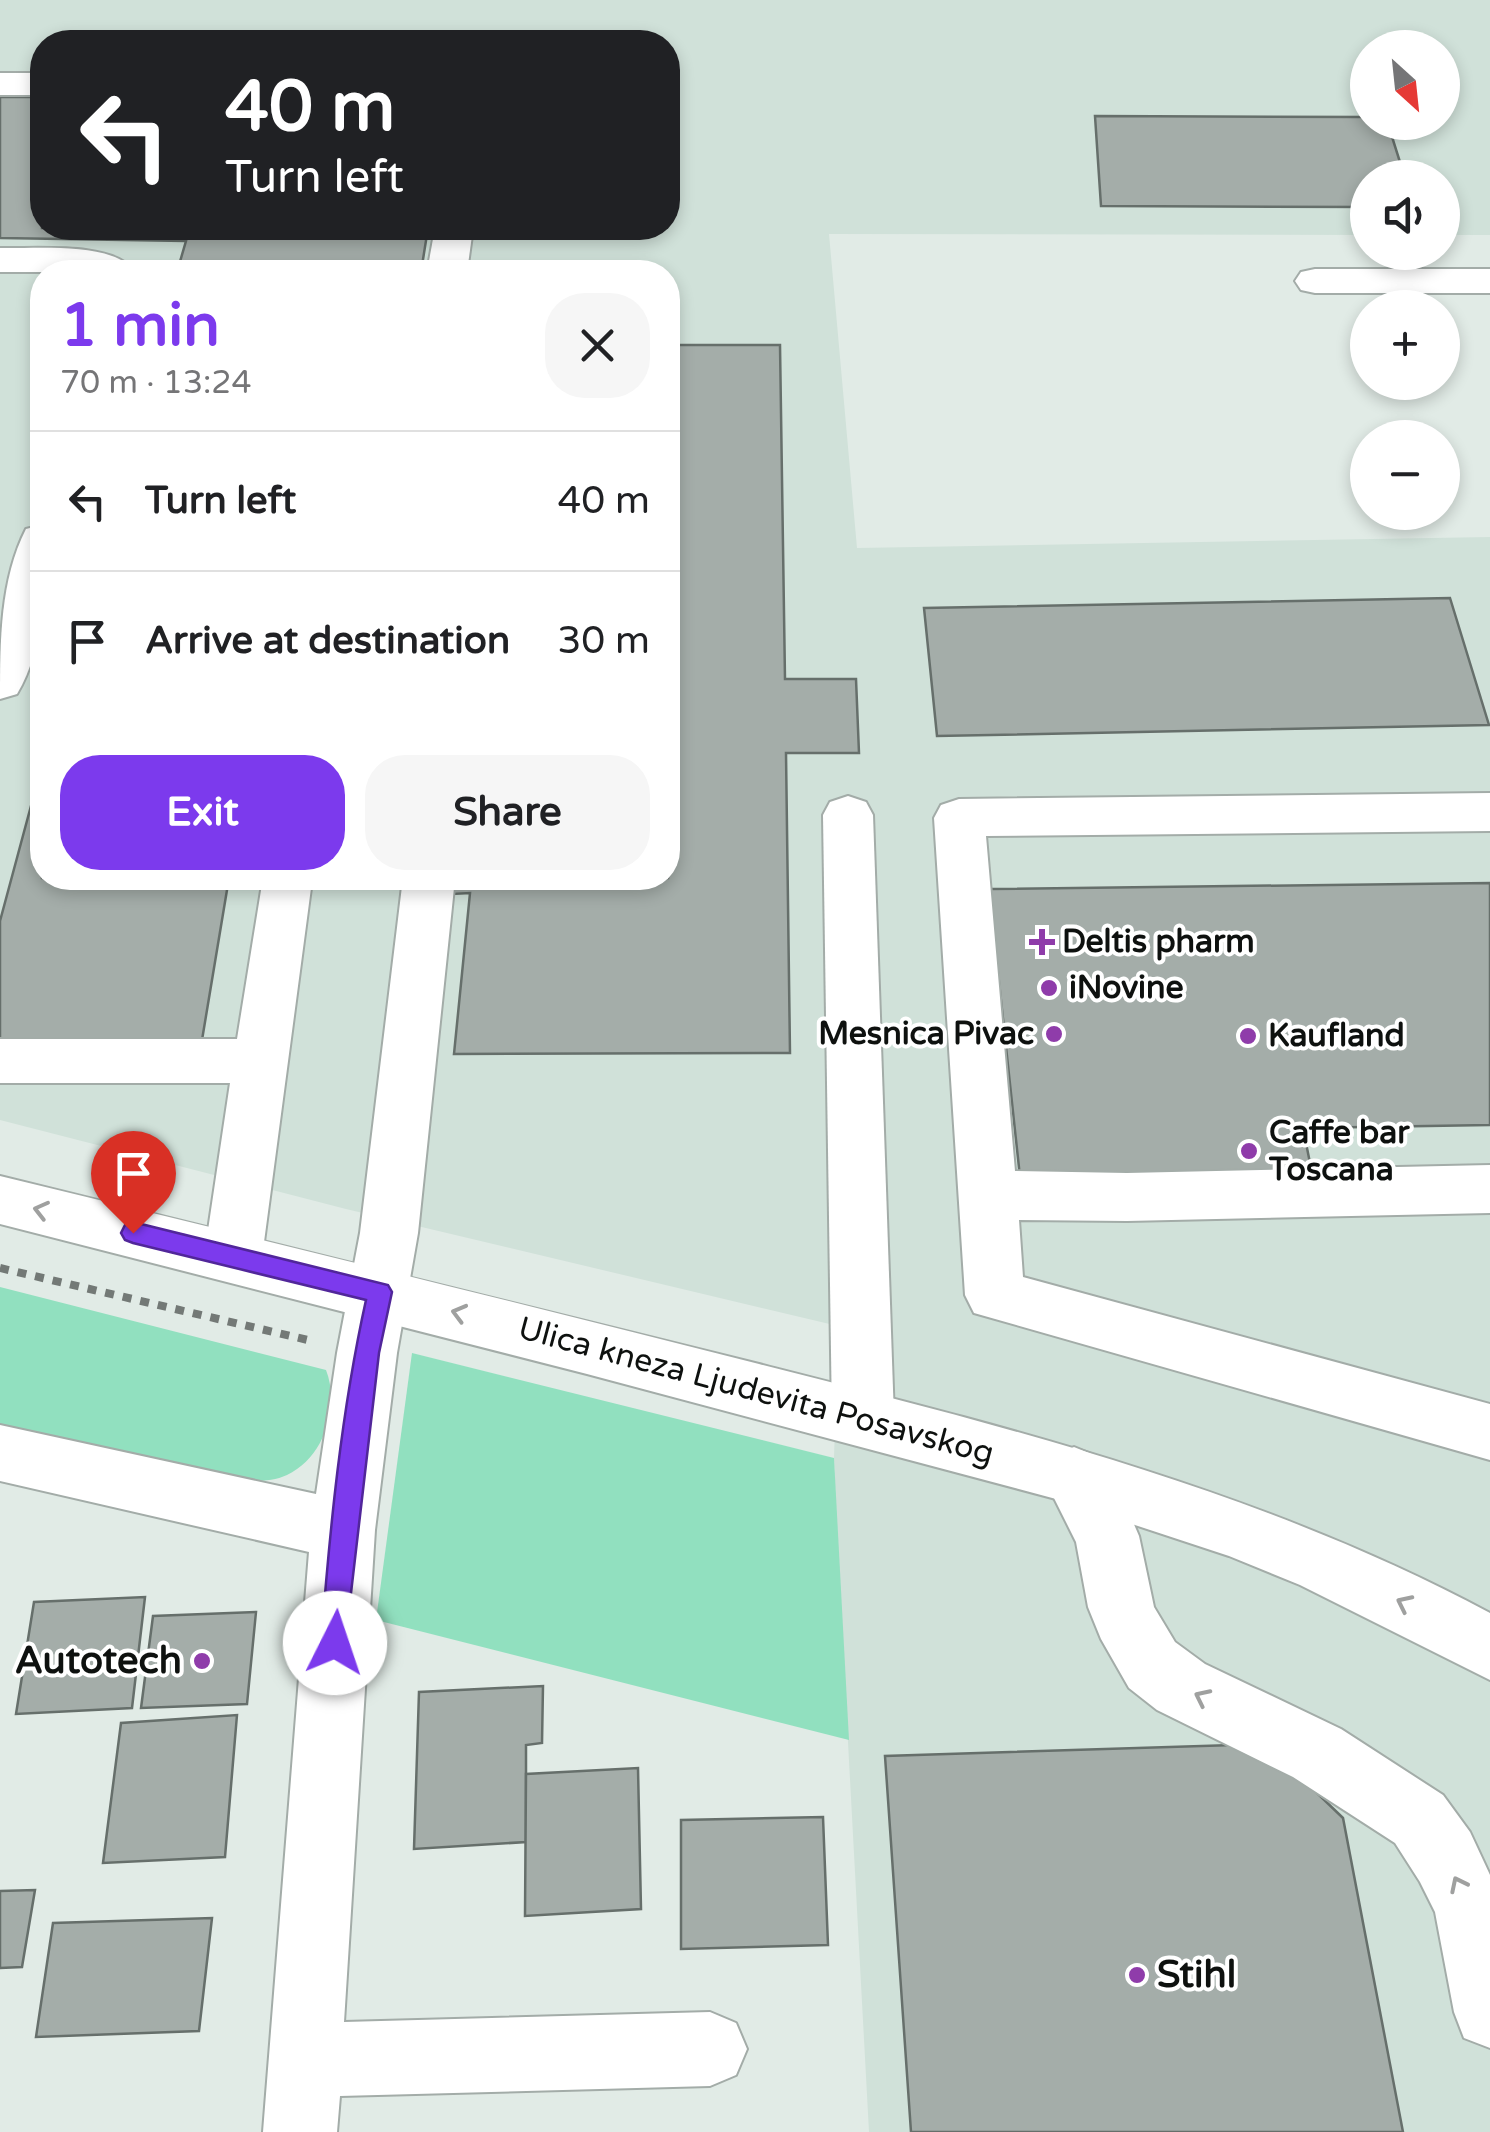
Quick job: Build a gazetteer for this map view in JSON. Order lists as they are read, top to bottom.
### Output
{
  "streets": {
    "main road": ["Ulica kneza Ljudevita Posavskog"]
  },
  "places": {
    "health": ["Deltis pharm"],
    "other": [
      "iNovine",
      "Mesnica Pivac",
      "Kaufland",
      "Caffe bar Toscana",
      "Autotech",
      "Stihl"
    ]
  },
  "north": "bottom right",
  "page": {
    "map_buttons": ["+", "−"],
    "turn": ["40 m", "Turn left"],
    "heading": ["1 min", "70 m · 13:24"],
    "list": [
      {
        "name": "Turn left",
        "value": "40 m"
      },
      {
        "name": "Arrive at destination",
        "value": "30 m"
      }
    ],
    "buttons": ["Exit", "Share"]
  }
}
